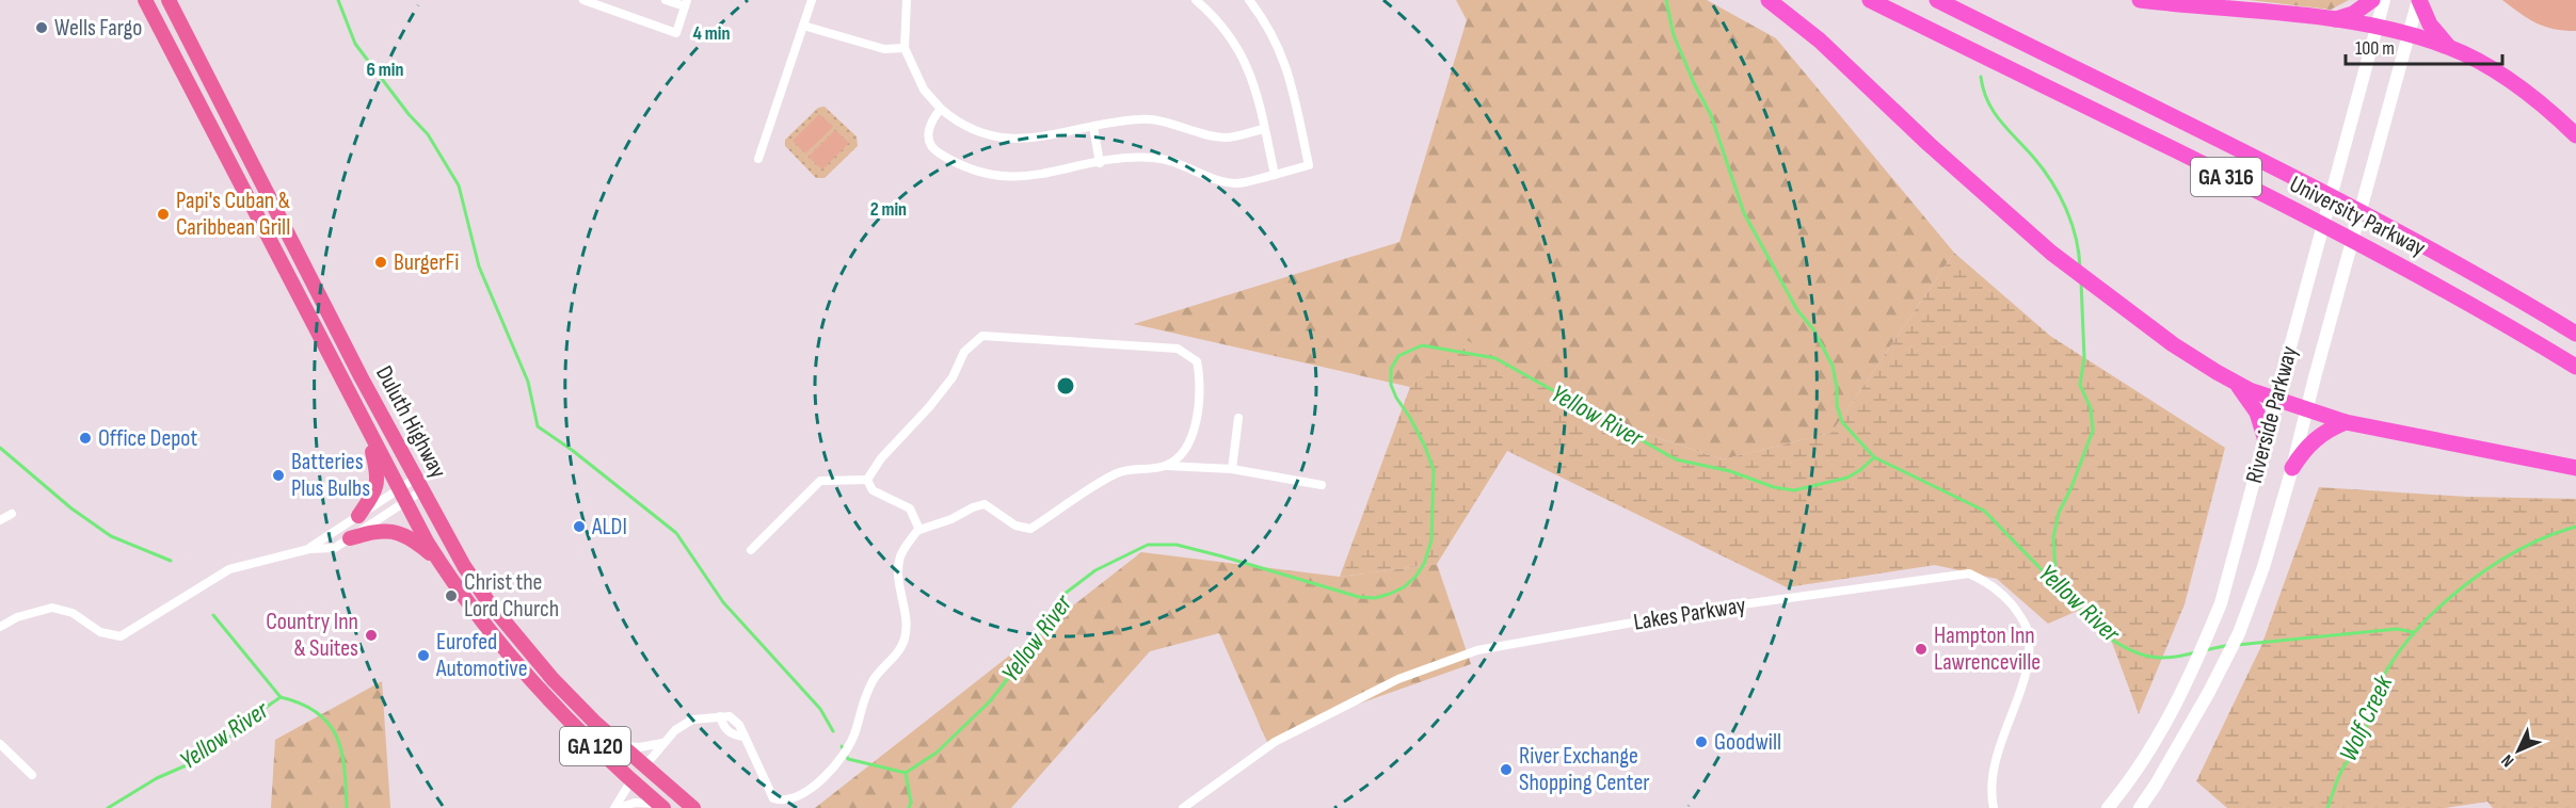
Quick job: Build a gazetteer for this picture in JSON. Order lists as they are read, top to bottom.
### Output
{
  "streets": {
    "highway": ["GA 316", "University Parkway"],
    "main road": ["Riverside Parkway", "Duluth Highway", "GA 120"],
    "street": ["Lakes Parkway"]
  },
  "water": ["Yellow River", "Wolf Creek"],
  "places": [
    "Wells Fargo",
    "Papi's Cuban & Caribbean Grill",
    "BurgerFi",
    "Office Depot",
    "Batteries Plus Bulbs",
    "ALDI",
    "Christ the Lord Church",
    "Country Inn & Suites",
    "Hampton Inn Lawrenceville",
    "Eurofed Automotive",
    "Goodwill",
    "River Exchange Shopping Center"
  ],
  "scale_bar": "100 m",
  "north": "bottom left",
  "rings": ["4 min", "6 min", "2 min"]
}
